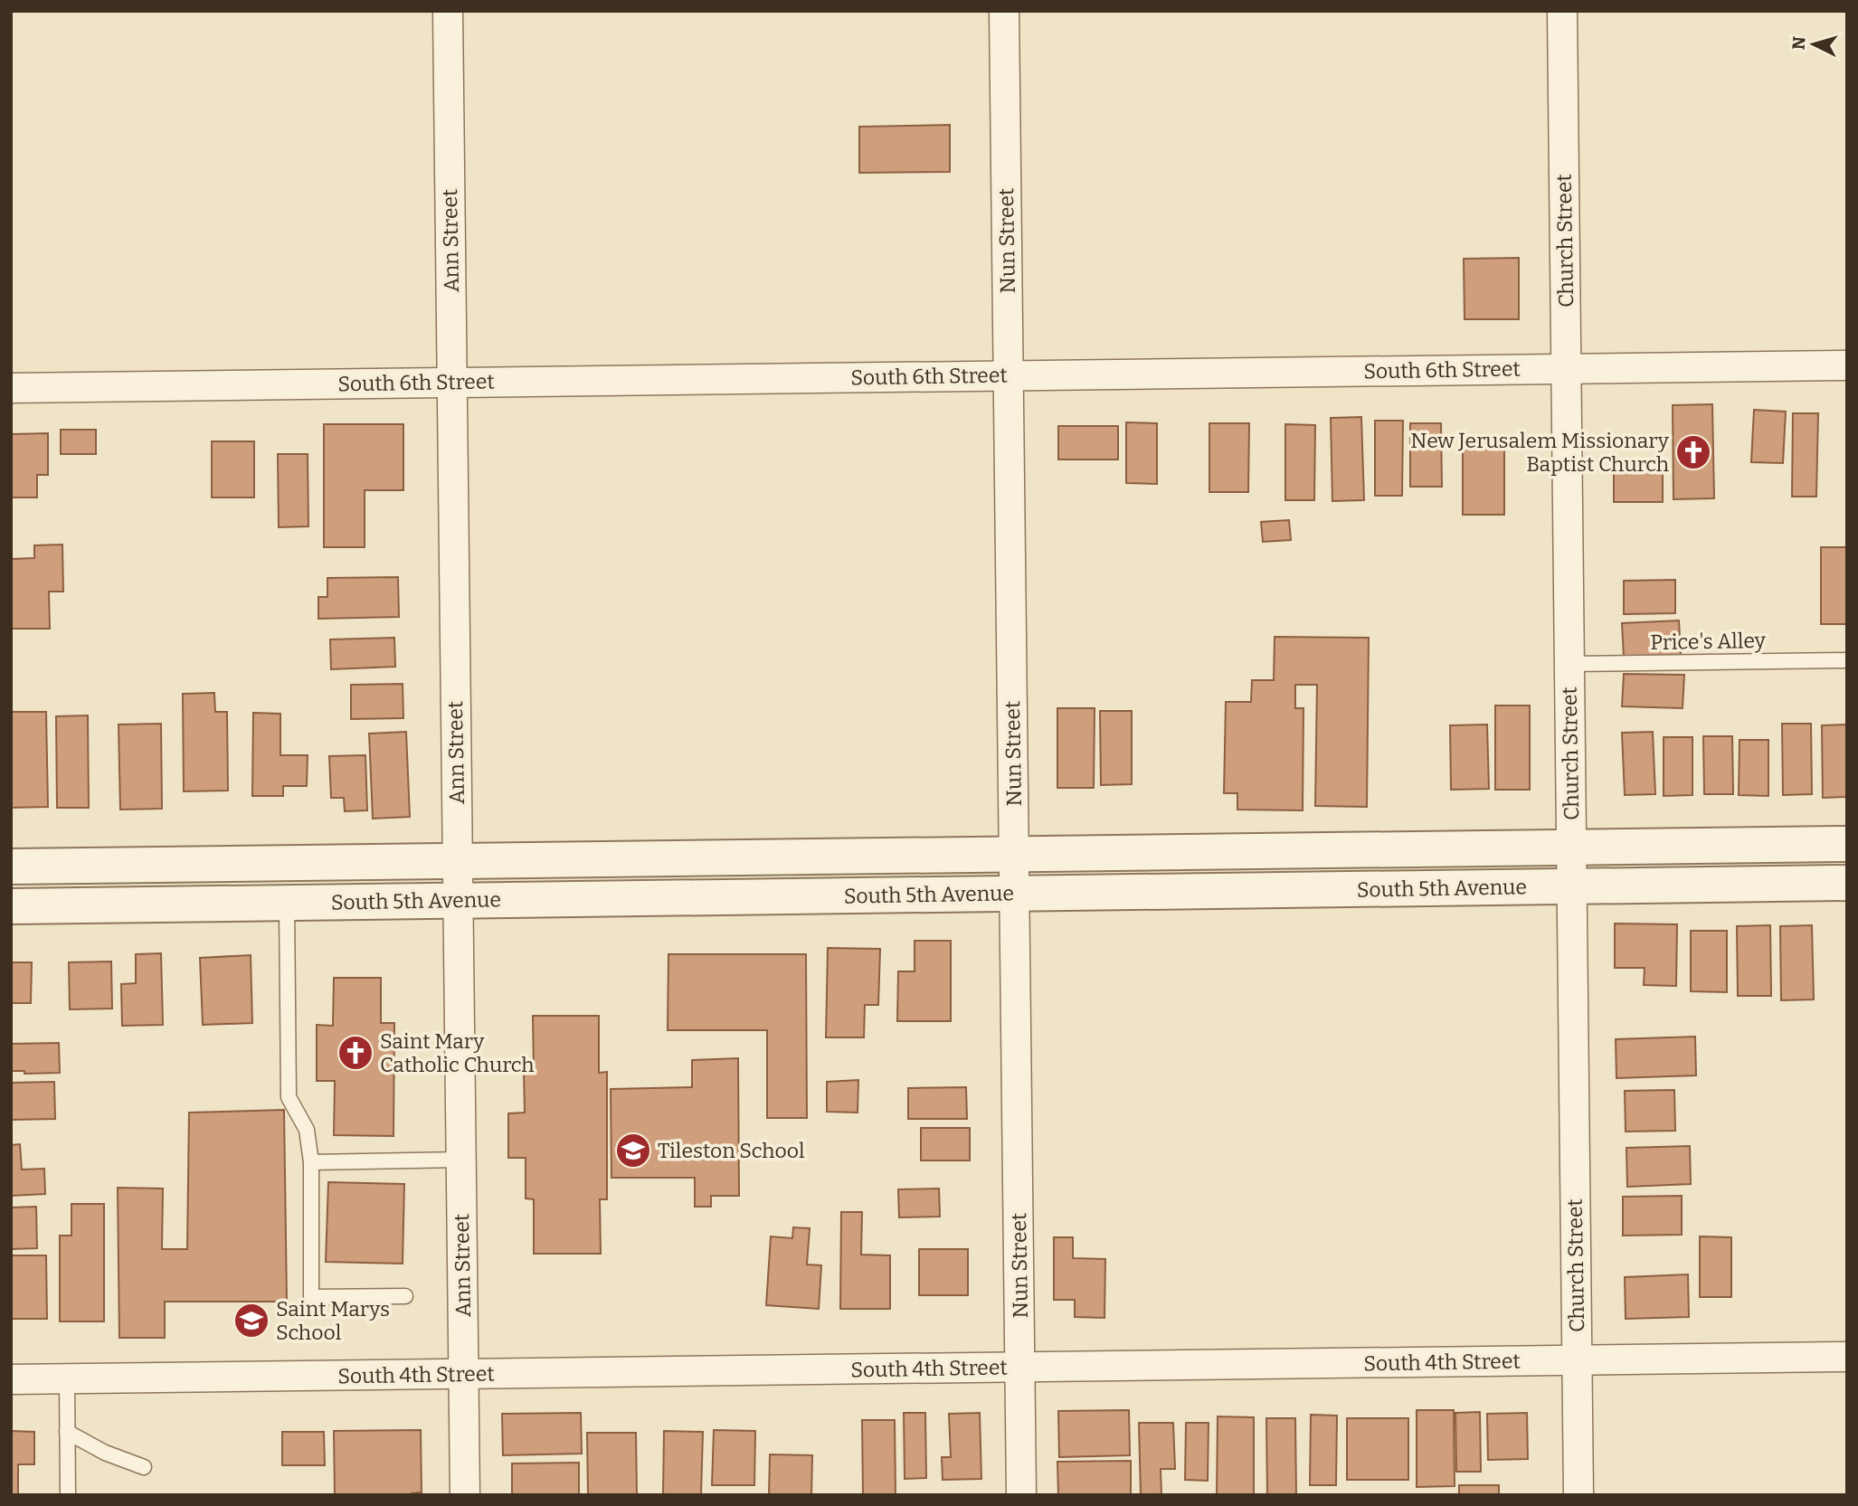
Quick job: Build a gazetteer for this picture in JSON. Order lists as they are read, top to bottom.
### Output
{
  "streets": {
    "street": [
      "Ann Street",
      "Nun Street",
      "Church Street",
      "South 6th Street",
      "South 5th Avenue",
      "South 4th Street"
    ],
    "lane": ["Price's Alley"]
  },
  "crossings": [
    ["Ann Street", "South 6th Street"],
    ["Ann Street", "South 5th Avenue"],
    ["Ann Street", "South 4th Street"],
    ["Nun Street", "South 6th Street"],
    ["Nun Street", "South 5th Avenue"],
    ["Nun Street", "South 4th Street"],
    ["Church Street", "South 6th Street"],
    ["Church Street", "Price's Alley"],
    ["Church Street", "South 5th Avenue"],
    ["Church Street", "South 4th Street"]
  ],
  "places": {
    "church": ["New Jerusalem Missionary Baptist Church", "Saint Mary Catholic Church"],
    "school or university": ["Tileston School", "Saint Marys School"]
  },
  "north": "left"
}
